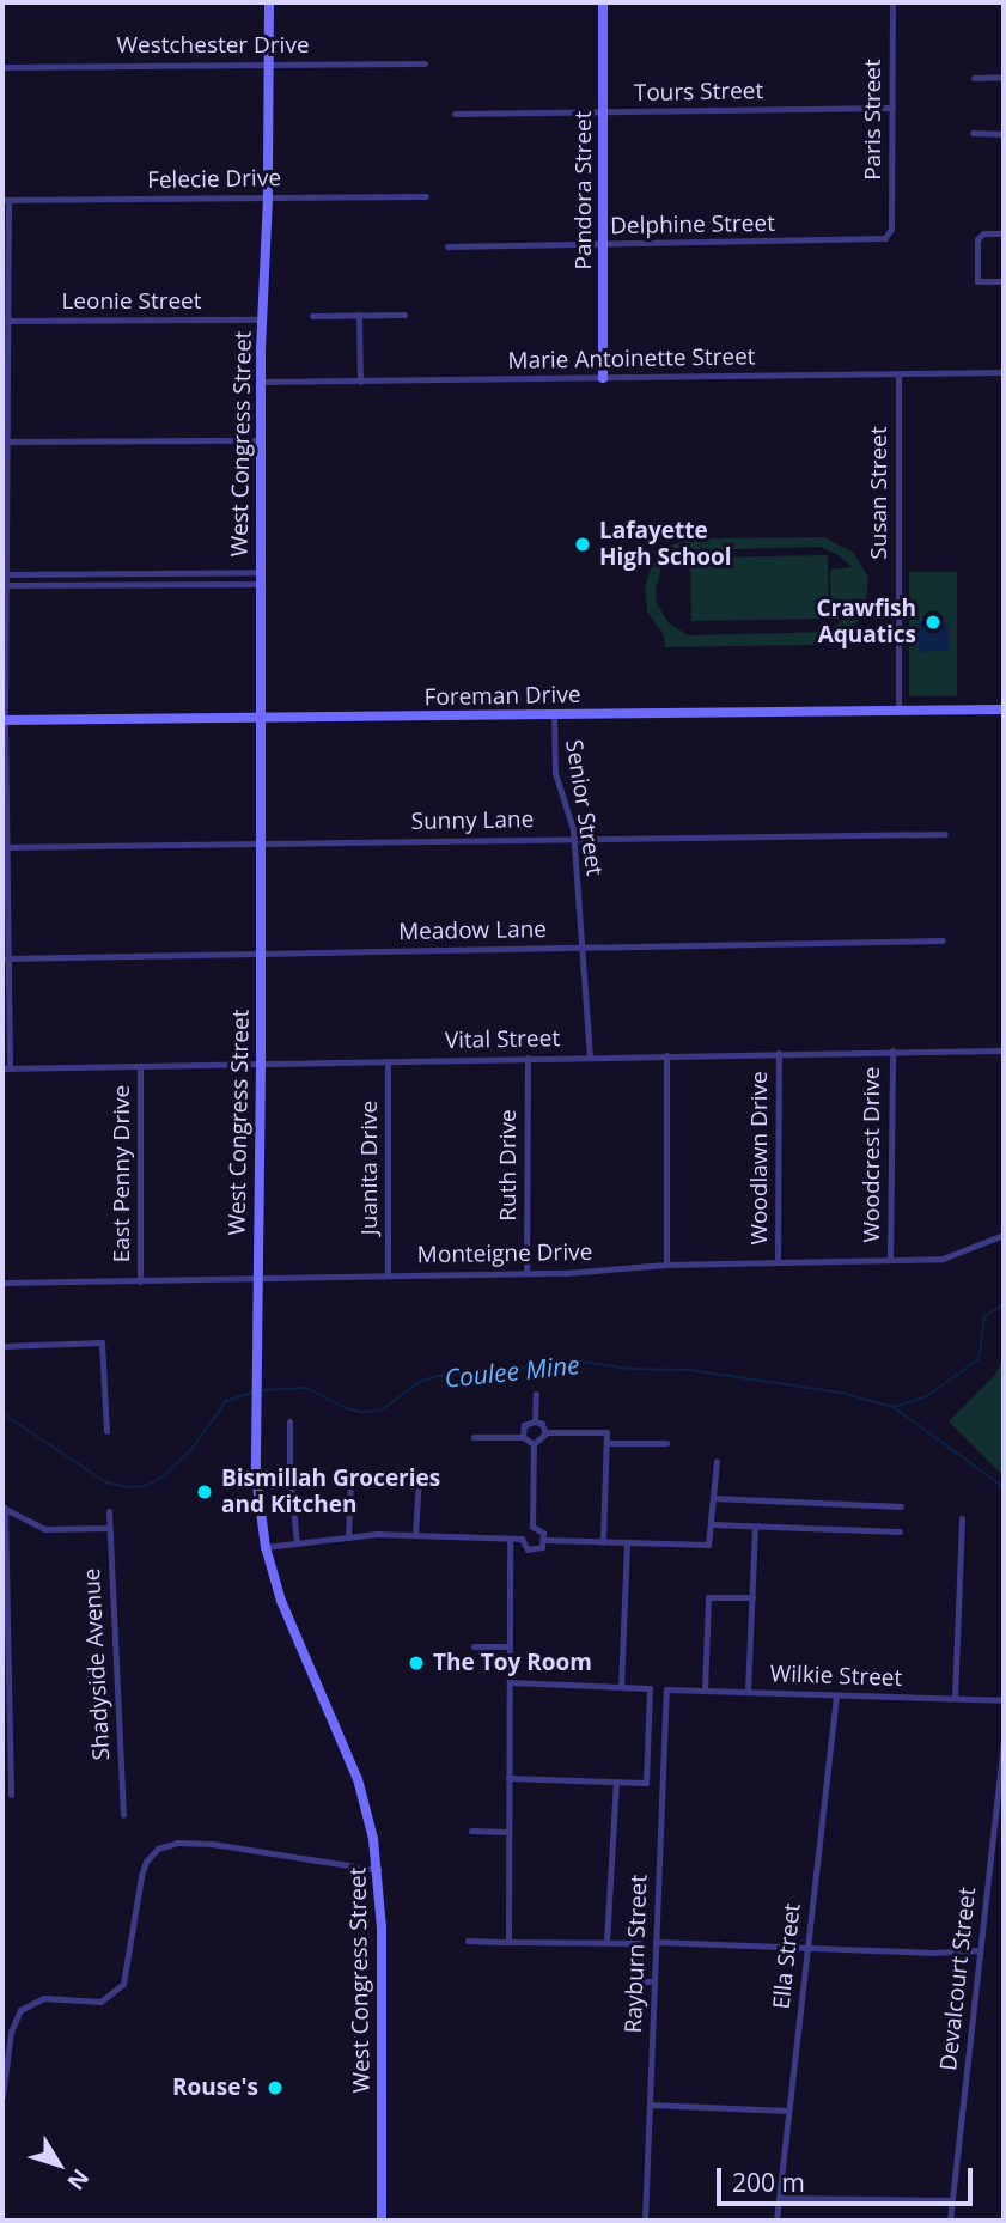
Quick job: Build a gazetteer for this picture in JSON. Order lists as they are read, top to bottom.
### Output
{
  "streets": {
    "main road": ["Pandora Street", "West Congress Street", "Foreman Drive"],
    "street": [
      "Westchester Drive",
      "Tours Street",
      "Paris Street",
      "Felecie Drive",
      "Delphine Street",
      "Leonie Street",
      "Marie Antoinette Street",
      "Susan Street",
      "Senior Street",
      "Sunny Lane",
      "Meadow Lane",
      "Vital Street",
      "Woodcrest Drive",
      "Woodlawn Drive",
      "Ruth Drive",
      "Juanita Drive",
      "East Penny Drive",
      "Monteigne Drive",
      "Shadyside Avenue",
      "Wilkie Street",
      "Rayburn Street",
      "Ella Street",
      "Devalcourt Street"
    ]
  },
  "crossings": [
    ["Westchester Drive", "West Congress Street"],
    ["Tours Street", "Paris Street"],
    ["Tours Street", "Pandora Street"],
    ["Paris Street", "Delphine Street"],
    ["Felecie Drive", "West Congress Street"],
    ["Pandora Street", "Delphine Street"],
    ["Pandora Street", "Marie Antoinette Street"],
    ["Leonie Street", "West Congress Street"],
    ["Marie Antoinette Street", "West Congress Street"],
    ["Marie Antoinette Street", "Susan Street"],
    ["West Congress Street", "Foreman Drive"],
    ["West Congress Street", "Sunny Lane"],
    ["West Congress Street", "Meadow Lane"],
    ["West Congress Street", "Vital Street"],
    ["West Congress Street", "Monteigne Drive"],
    ["Susan Street", "Foreman Drive"],
    ["Foreman Drive", "Senior Street"],
    ["Senior Street", "Sunny Lane"],
    ["Senior Street", "Meadow Lane"],
    ["Senior Street", "Vital Street"],
    ["Vital Street", "Woodcrest Drive"],
    ["Vital Street", "Woodlawn Drive"],
    ["Vital Street", "Ruth Drive"],
    ["Vital Street", "Juanita Drive"],
    ["Vital Street", "East Penny Drive"],
    ["Woodcrest Drive", "Monteigne Drive"],
    ["Woodlawn Drive", "Monteigne Drive"],
    ["Ruth Drive", "Monteigne Drive"],
    ["Juanita Drive", "Monteigne Drive"],
    ["East Penny Drive", "Monteigne Drive"],
    ["Wilkie Street", "Rayburn Street"],
    ["Wilkie Street", "Ella Street"]
  ],
  "water": ["Coulee Mine"],
  "places": [
    "Lafayette High School",
    "Crawfish Aquatics",
    "Bismillah Groceries and Kitchen",
    "The Toy Room",
    "Rouse's"
  ],
  "scale_bar": "200 m",
  "north": "bottom right"
}
